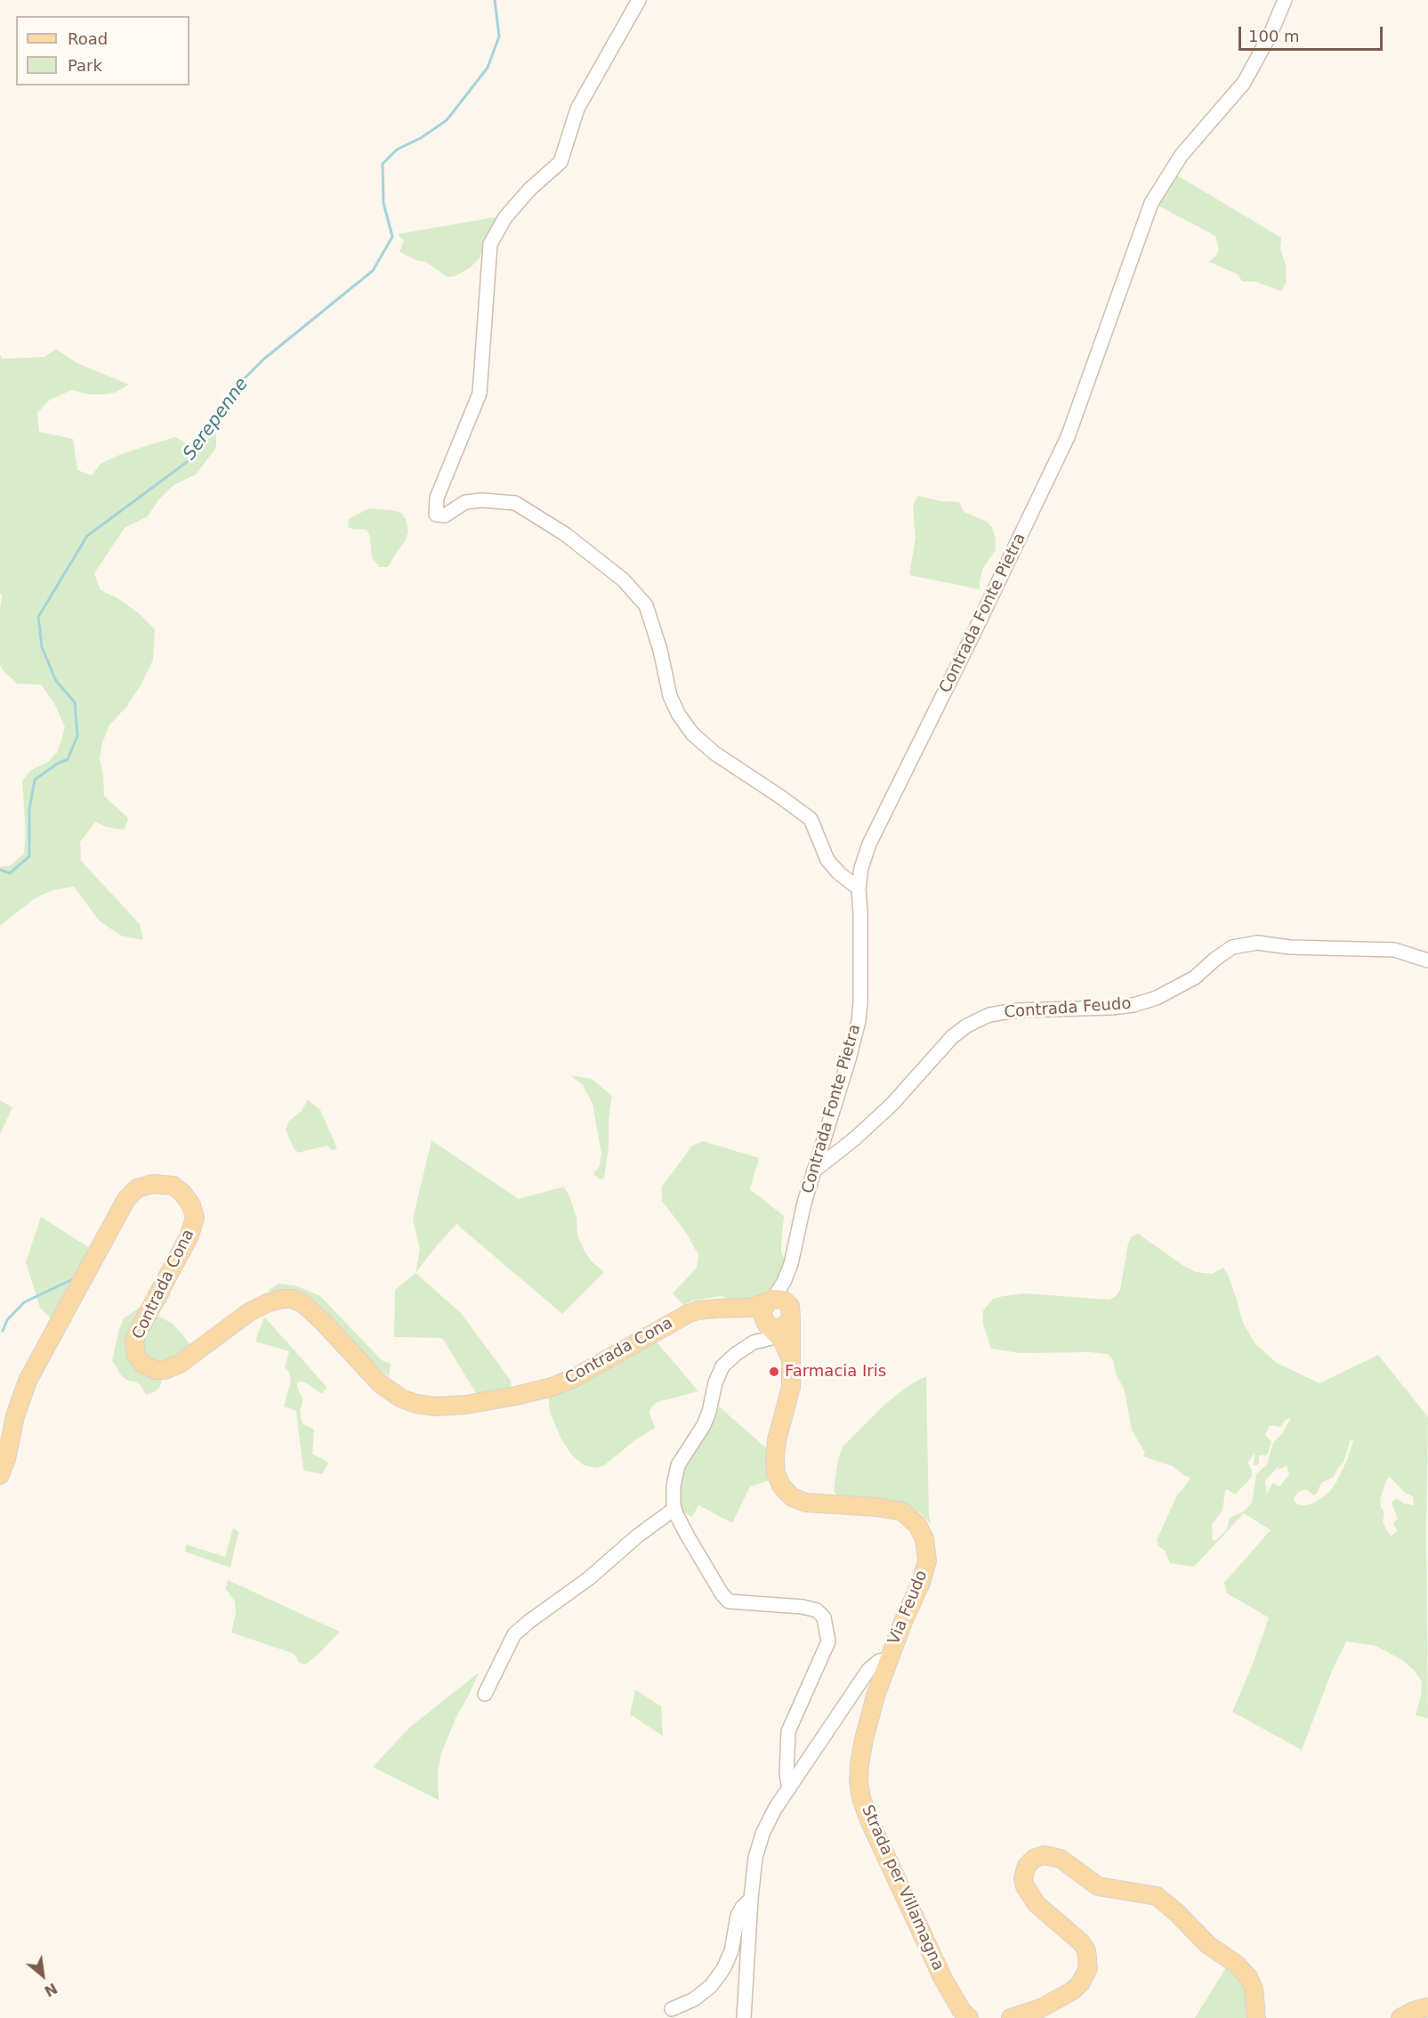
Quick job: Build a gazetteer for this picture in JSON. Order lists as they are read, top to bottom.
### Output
{
  "streets": {
    "main road": ["Contrada Cona", "Via Feudo", "Strada per Villamagna"],
    "street": ["Contrada Fonte Pietra", "Contrada Feudo"]
  },
  "crossings": [
    ["Contrada Fonte Pietra", "Contrada Feudo"],
    ["Contrada Cona", "Via Feudo"],
    ["Via Feudo", "Strada per Villamagna"]
  ],
  "water": ["Serepenne"],
  "places": ["Farmacia Iris"],
  "legend": ["Road", "Park"],
  "scale_bar": "100 m",
  "north": "bottom right"
}
